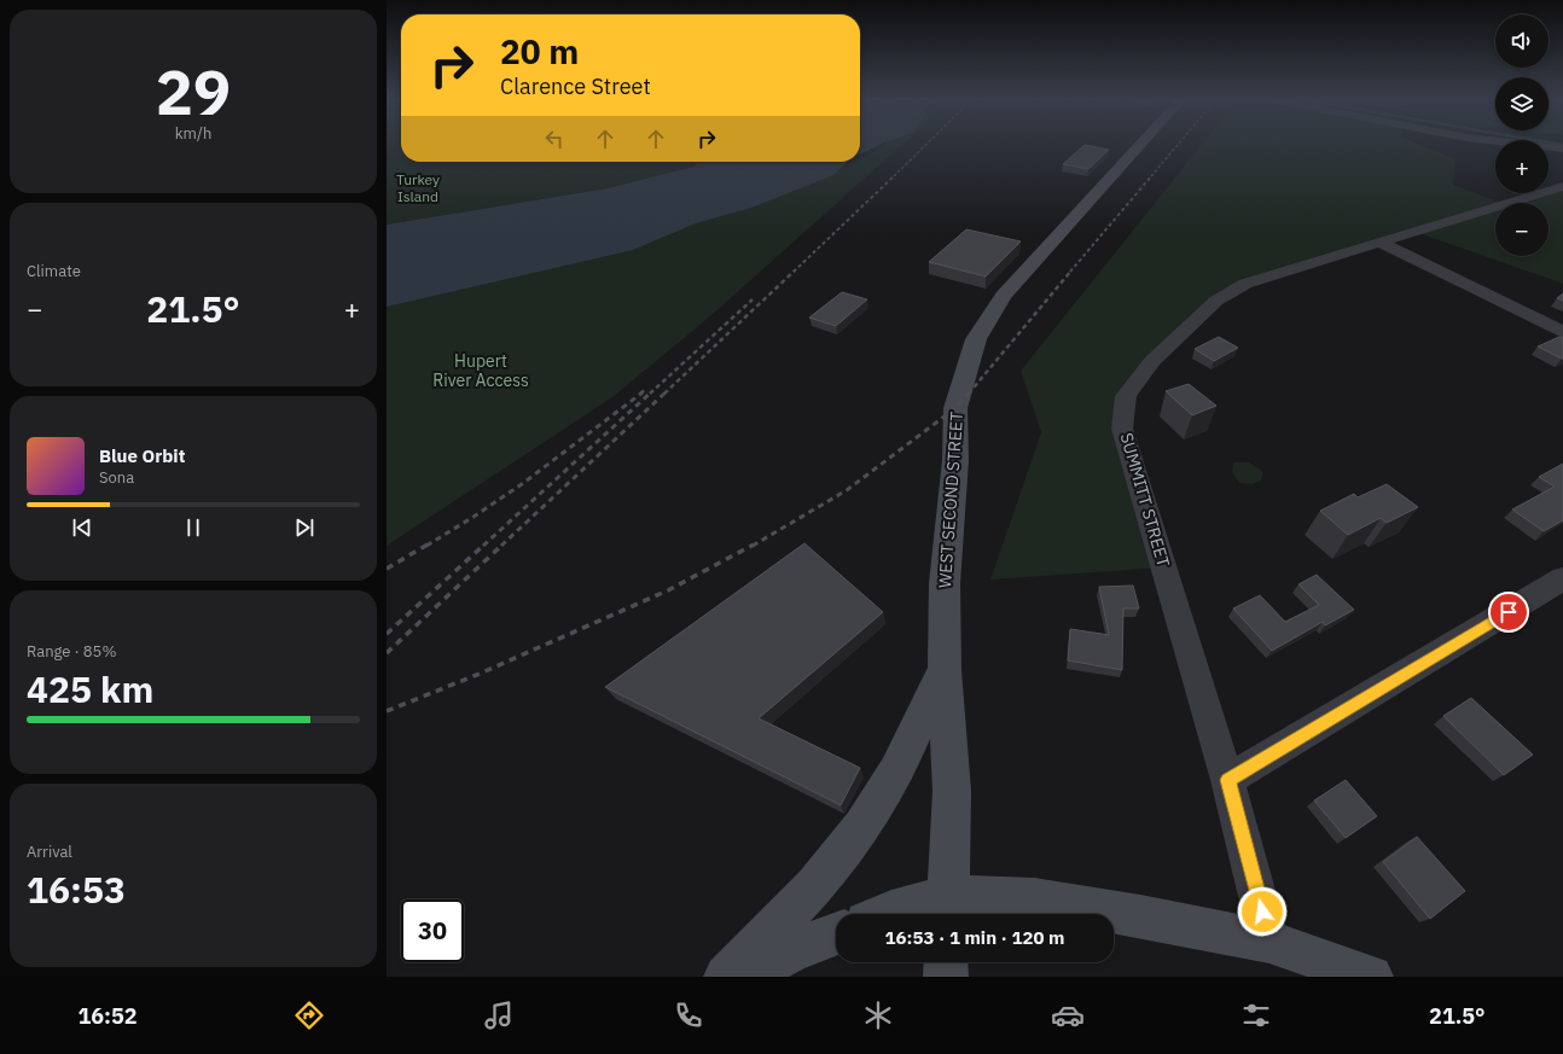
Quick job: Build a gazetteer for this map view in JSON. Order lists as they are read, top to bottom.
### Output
{
  "streets": {
    "main road": ["WEST SECOND STREET"],
    "street": ["SUMMITT STREET"]
  },
  "parks": ["Turkey Island", "Hupert River Access"],
  "page": {
    "tile": [
      ["29", "km/h"],
      "Climate",
      ["Range · 85%", "425 km"],
      ["Arrival", "16:53"]
    ],
    "map_buttons": ["+", "−"],
    "turn": ["20 m", "Clarence Street"],
    "heat": ["−", "21.5°", "+"],
    "song": ["Blue Orbit", "Sona"],
    "limit": "30",
    "trip": "16:53 · 1 min · 120 m",
    "tabs": ["16:52", "21.5°"]
  }
}
